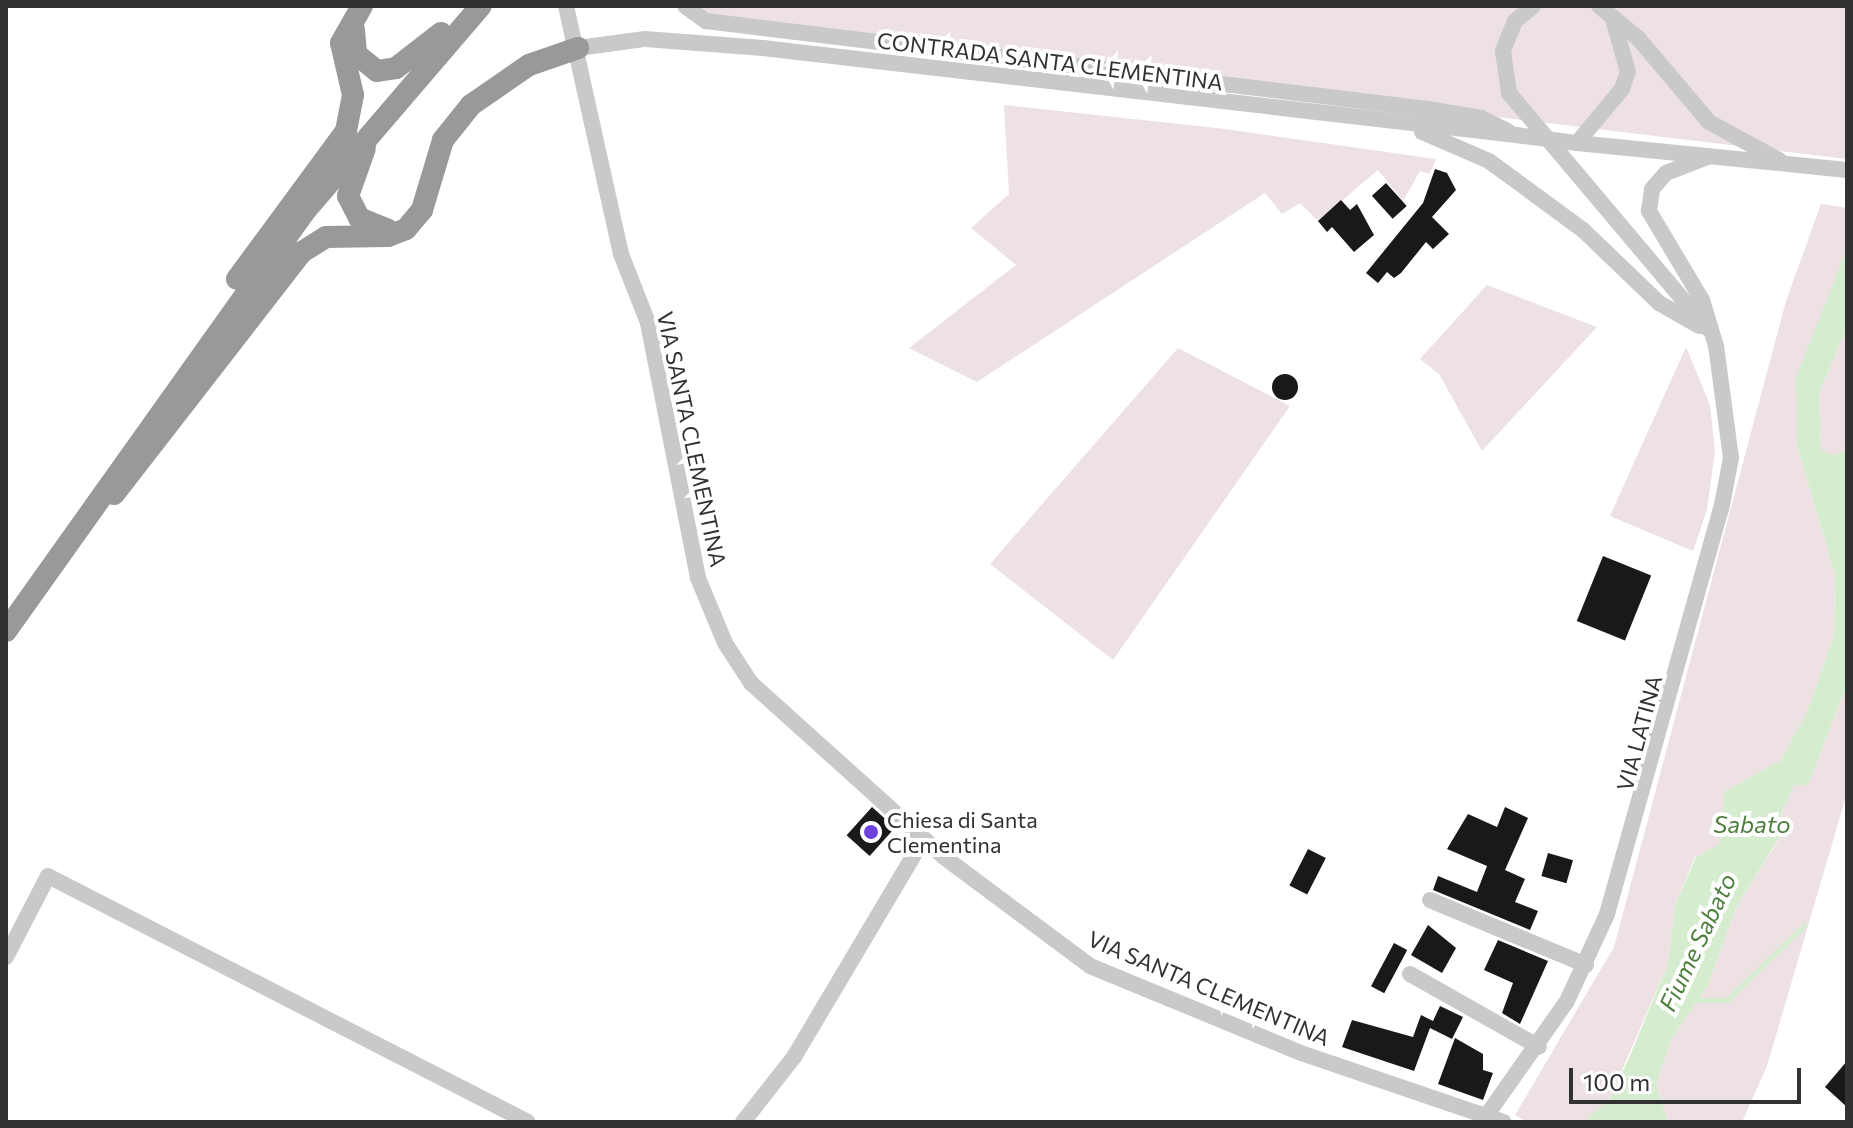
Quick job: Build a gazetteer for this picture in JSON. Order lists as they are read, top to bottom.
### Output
{
  "streets": {
    "street": ["CONTRADA SANTA CLEMENTINA", "VIA SANTA CLEMENTINA", "VIA LATINA"]
  },
  "crossings": [
    ["CONTRADA SANTA CLEMENTINA", "VIA SANTA CLEMENTINA"],
    ["CONTRADA SANTA CLEMENTINA", "VIA LATINA"],
    ["VIA SANTA CLEMENTINA", "VIA LATINA"]
  ],
  "water": ["Sabato", "Fiume Sabato"],
  "places": ["Chiesa di Santa Clementina"],
  "scale_bar": "100 m"
}
